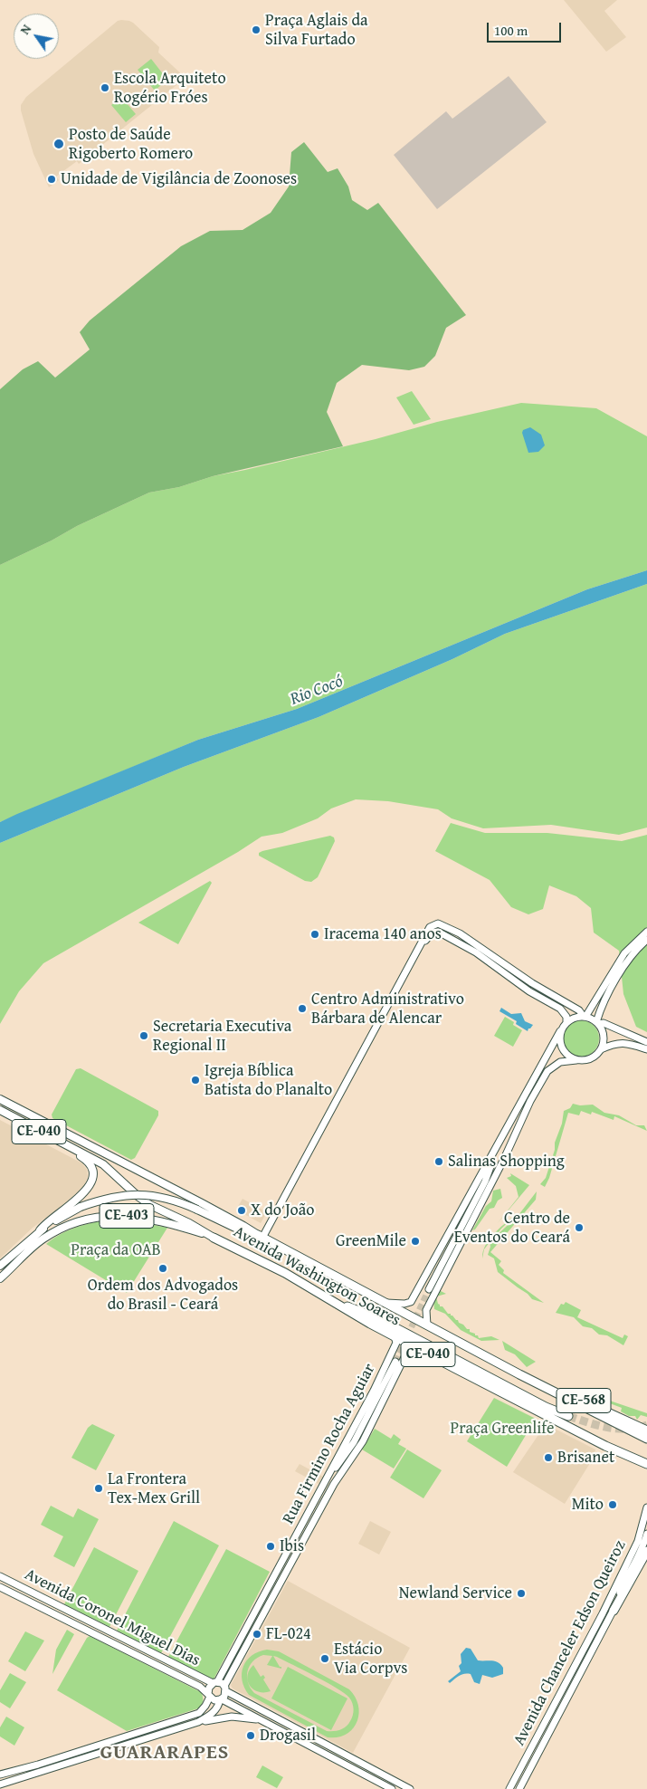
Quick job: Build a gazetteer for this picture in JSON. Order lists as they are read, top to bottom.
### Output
{
  "streets": {
    "highway": ["CE-040", "Avenida Washington Soares", "CE-568"],
    "main road": ["CE-403"],
    "street": ["Rua Firmino Rocha Aguiar", "Avenida Coronel Miguel Dias", "Avenida Chanceler Edson Queiroz"]
  },
  "crossings": [
    ["CE-040", "Avenida Washington Soares"],
    ["Avenida Washington Soares", "CE-568"],
    ["Avenida Washington Soares", "Rua Firmino Rocha Aguiar"],
    ["Rua Firmino Rocha Aguiar", "Avenida Coronel Miguel Dias"]
  ],
  "districts": ["GUARARAPES"],
  "water": ["Rio Cocó"],
  "parks": ["Praça da OAB", "Praça Greenlife"],
  "places": [
    "Praça Aglais da Silva Furtado",
    "Escola Arquiteto Rogério Fróes",
    "Posto de Saúde Rigoberto Romero",
    "Unidade de Vigilância de Zoonoses",
    "Iracema 140 anos",
    "Centro Administrativo Bárbara de Alencar",
    "Secretaria Executiva Regional II",
    "Igreja Bíblica Batista do Planalto",
    "Salinas Shopping",
    "X do João",
    "Centro de Eventos do Ceará",
    "GreenMile",
    "Ordem dos Advogados do Brasil - Ceará",
    "Brisanet",
    "La Frontera Tex-Mex Grill",
    "Mito",
    "Ibis",
    "Newland Service",
    "FL-024",
    "Estácio Via Corpvs",
    "Drogasil"
  ],
  "scale_bar": "100 m",
  "north": "top left"
}
